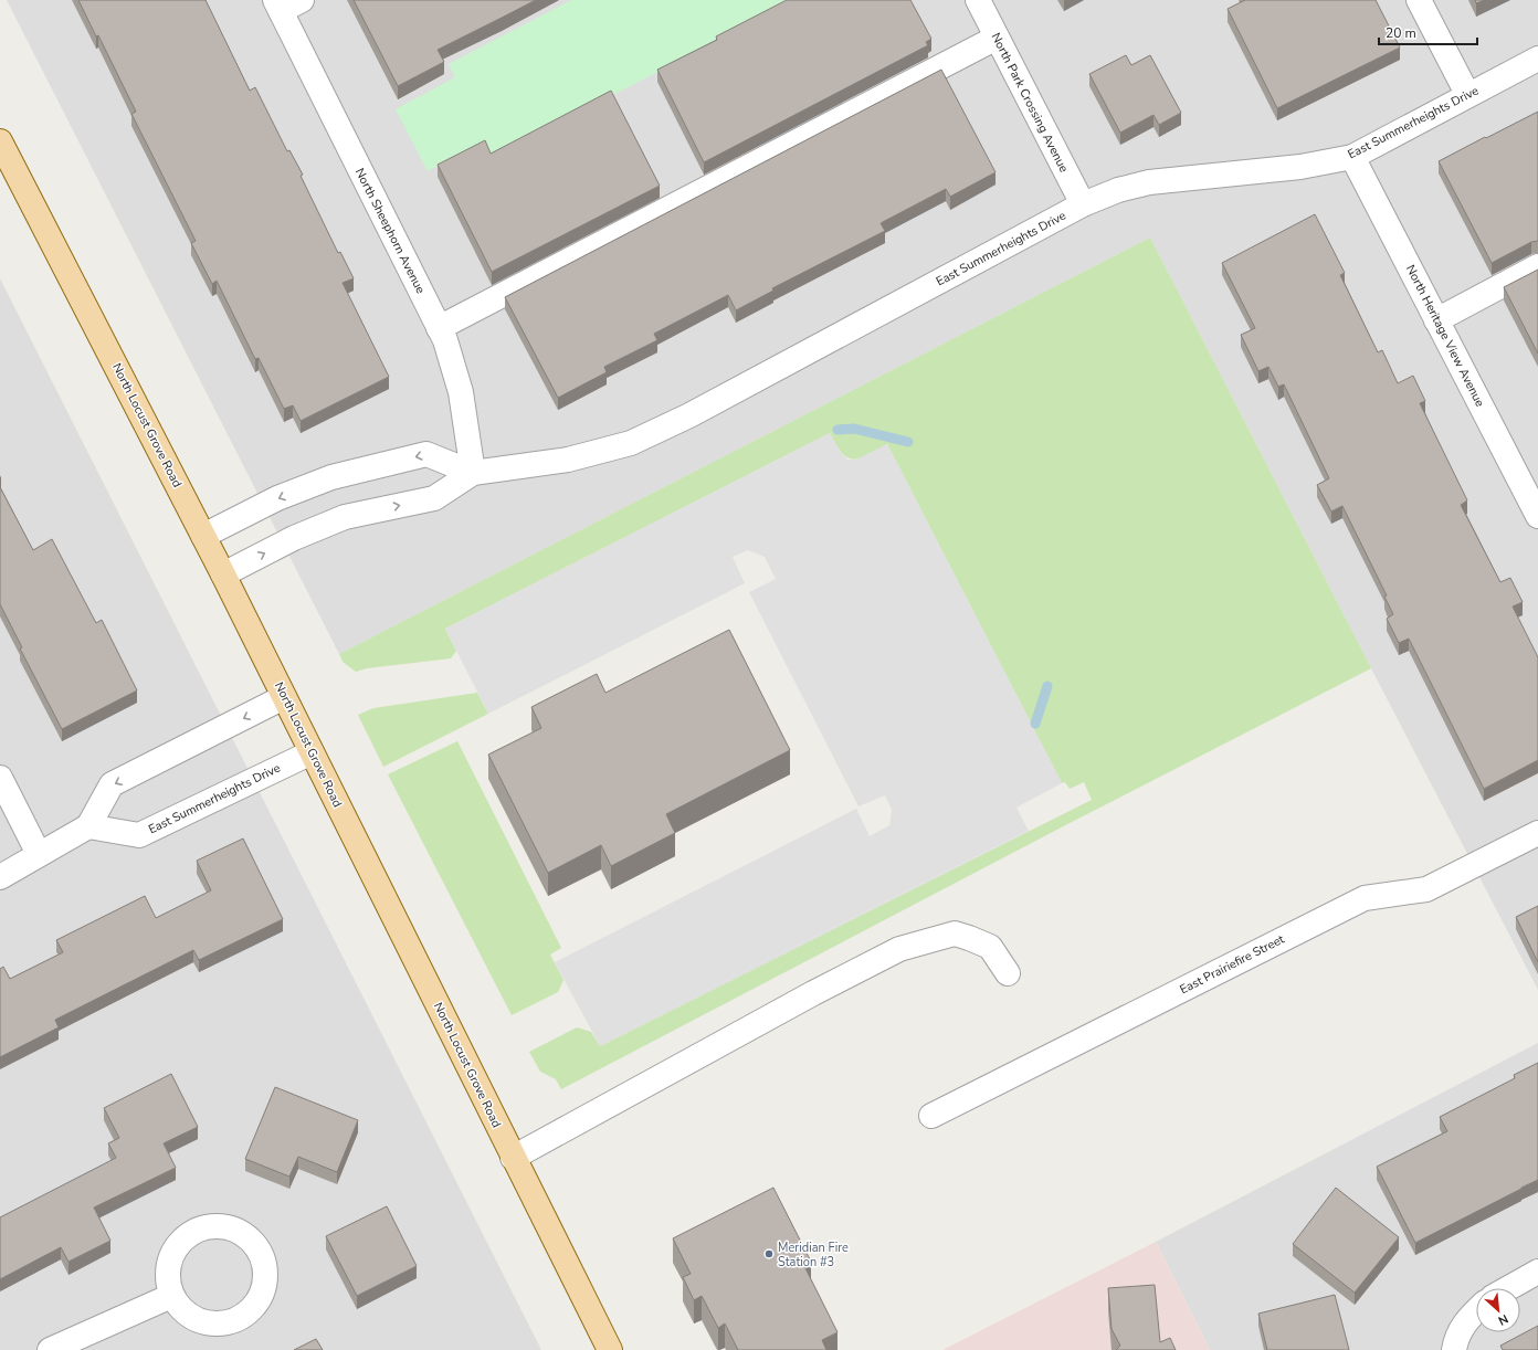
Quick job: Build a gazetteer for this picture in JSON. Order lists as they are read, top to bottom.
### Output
{
  "streets": {
    "main road": ["North Locust Grove Road"],
    "street": [
      "North Park Crossing Avenue",
      "East Summerheights Drive",
      "North Sheephorn Avenue",
      "North Heritage View Avenue",
      "East Prairiefire Street"
    ]
  },
  "crossings": [
    ["North Park Crossing Avenue", "East Summerheights Drive"],
    ["East Summerheights Drive", "North Sheephorn Avenue"],
    ["East Summerheights Drive", "North Heritage View Avenue"],
    ["East Summerheights Drive", "North Locust Grove Road"]
  ],
  "places": ["Meridian Fire Station #3"],
  "scale_bar": "20 m",
  "north": "bottom right"
}
